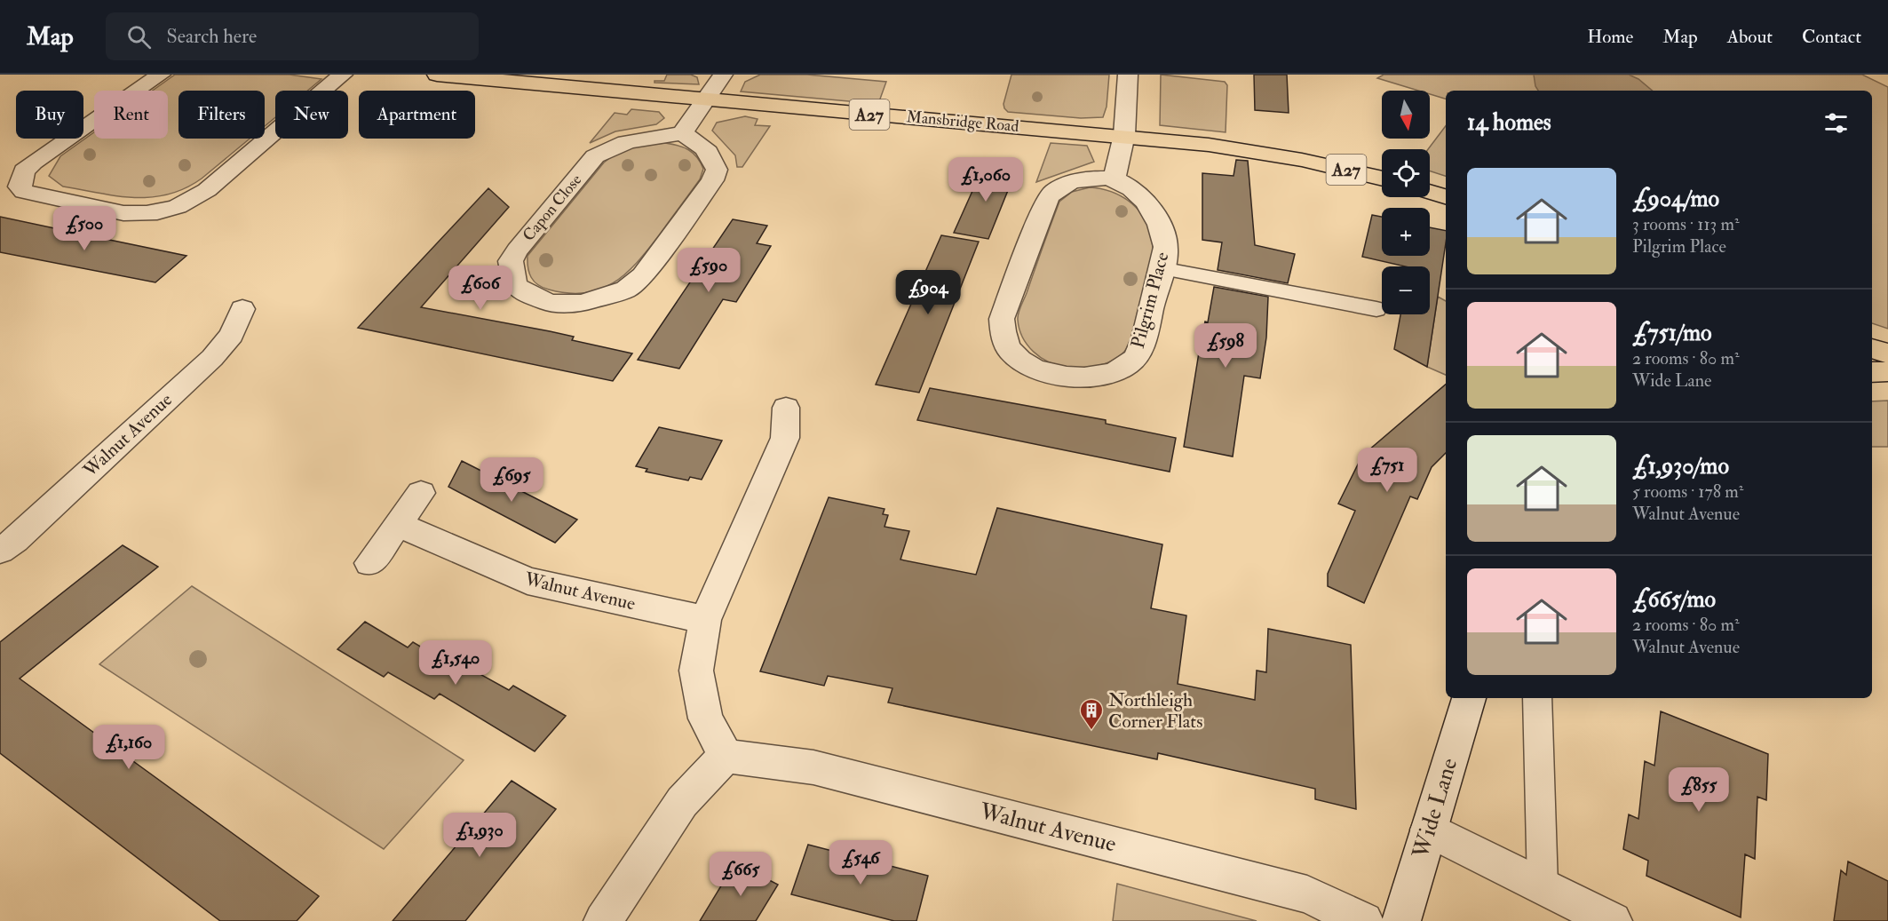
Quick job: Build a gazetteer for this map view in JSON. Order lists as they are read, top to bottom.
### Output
{
  "streets": {
    "main road": ["A27", "Mansbridge Road"],
    "street": [
      "Capon Close",
      "Pilgrim Place",
      "Walnut Avenue",
      "Wide Lane"
    ]
  },
  "places": {
    "building": ["Northleigh Corner Flats"]
  },
  "north": "bottom",
  "page": {
    "header": "Map",
    "search": "Search here",
    "nav": [
      "Home",
      "Map",
      "About",
      "Contact"
    ],
    "map_buttons": ["+", "−"],
    "chip": [
      "Buy",
      "Rent",
      "Filters",
      "New",
      "Apartment"
    ],
    "heading": "14 homes",
    "list": [
      {
        "name": "£904/mo",
        "note": "3 rooms · 113 m² · Pilgrim Place"
      },
      {
        "name": "£751/mo",
        "note": "2 rooms · 80 m² · Wide Lane"
      },
      {
        "name": "£1,930/mo",
        "note": "5 rooms · 178 m² · Walnut Avenue"
      },
      {
        "name": "£665/mo",
        "note": "2 rooms · 80 m² · Walnut Avenue"
      }
    ],
    "price": [
      "£1,060",
      "£500",
      "£590",
      "£606",
      "£904",
      "£598",
      "£751",
      "£695",
      "£1,540",
      "£1,160",
      "£855",
      "£1,930",
      "£546",
      "£665"
    ]
  }
}
